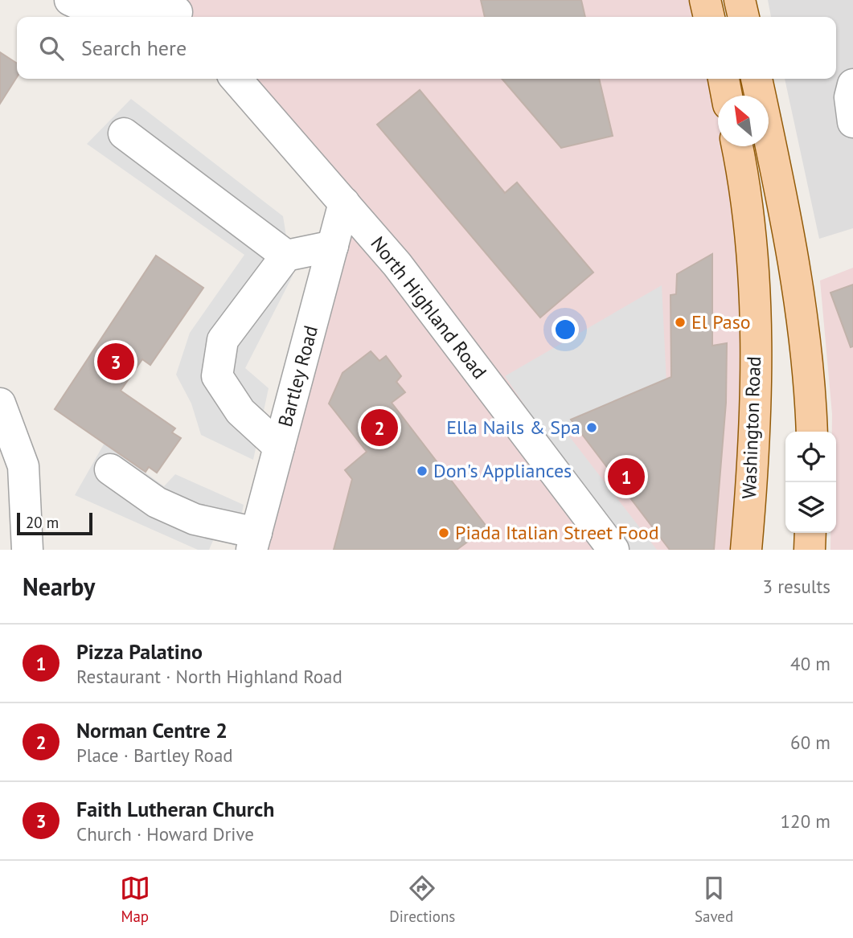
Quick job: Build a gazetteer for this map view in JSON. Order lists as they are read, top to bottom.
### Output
{
  "streets": {
    "main road": ["Washington Road"],
    "street": ["North Highland Road", "Bartley Road"]
  },
  "crossings": [
    ["North Highland Road", "Bartley Road"]
  ],
  "places": [
    "El Paso",
    "Ella Nails & Spa",
    "Don's Appliances",
    "Piada Italian Street Food"
  ],
  "scale_bar": "20 m",
  "north": "top left",
  "page": {
    "search": "Search here",
    "pins": ["3", "2", "1"],
    "scale": "20 m",
    "heading": ["Nearby", "3 results"],
    "list": [
      {
        "mark": "1",
        "name": "Pizza Palatino",
        "note": "Restaurant · North Highland Road",
        "value": "40 m"
      },
      {
        "mark": "2",
        "name": "Norman Centre 2",
        "note": "Place · Bartley Road",
        "value": "60 m"
      },
      {
        "mark": "3",
        "name": "Faith Lutheran Church",
        "note": "Church · Howard Drive",
        "value": "120 m"
      }
    ],
    "nav": ["Map", "Directions", "Saved"]
  }
}
